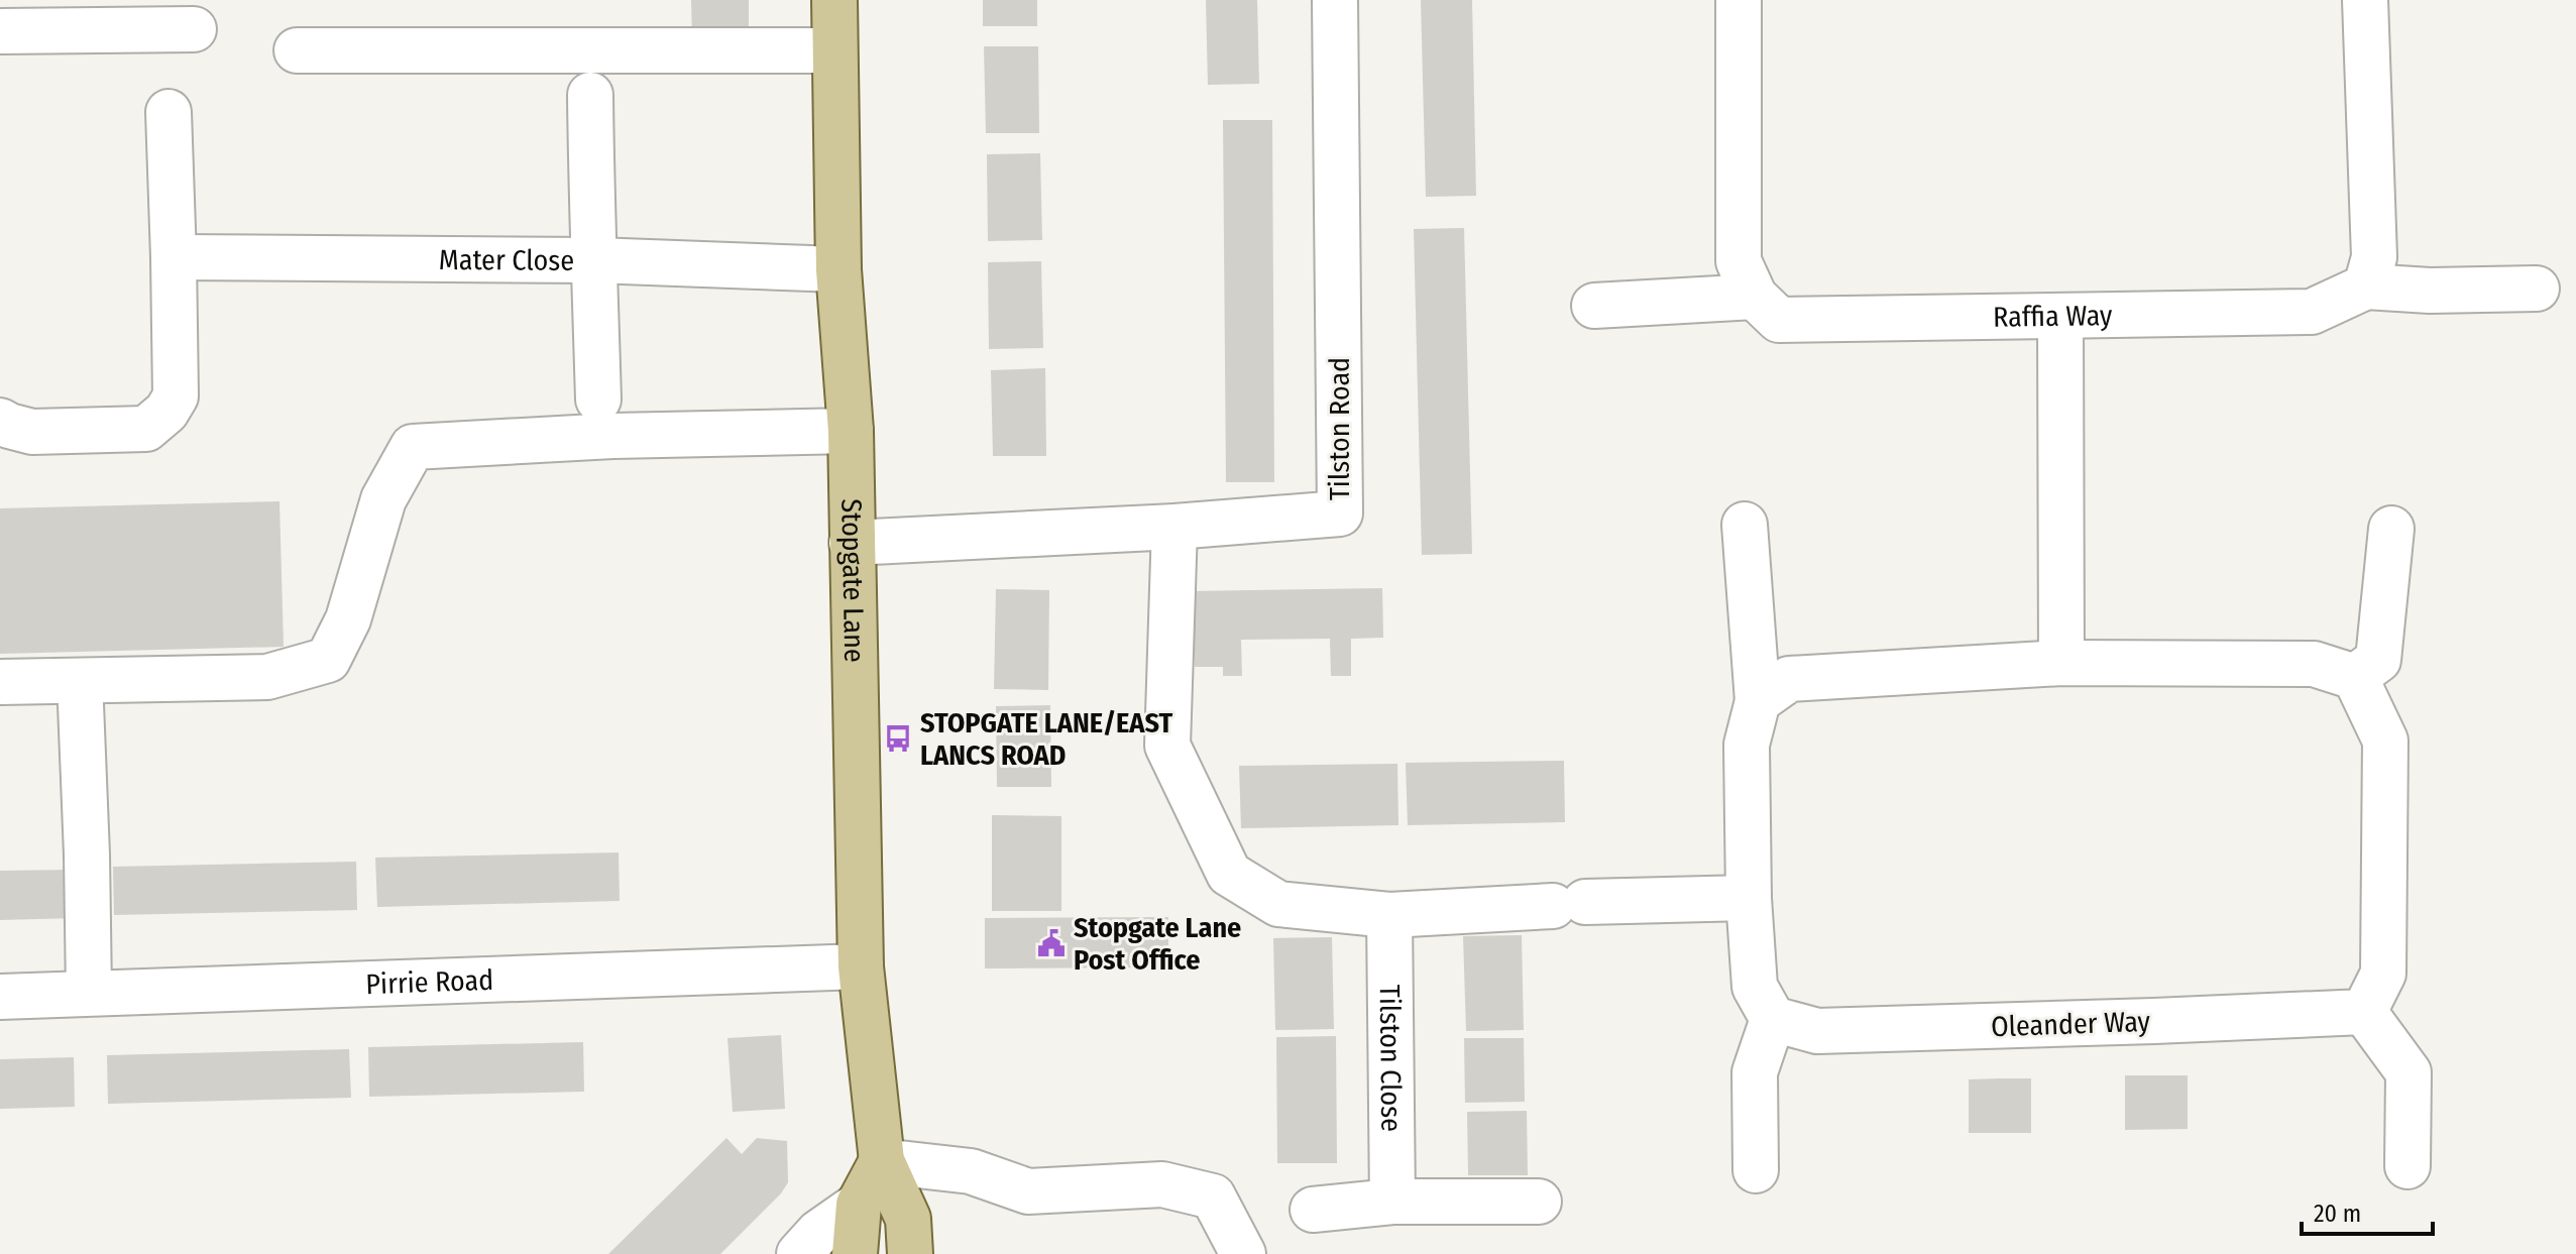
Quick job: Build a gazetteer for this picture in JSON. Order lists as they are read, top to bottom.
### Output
{
  "streets": {
    "main road": ["Stopgate Lane"],
    "street": [
      "Mater Close",
      "Raffia Way",
      "Tilston Road",
      "Pirrie Road",
      "Oleander Way",
      "Tilston Close"
    ]
  },
  "crossings": [
    ["Mater Close", "Stopgate Lane"],
    ["Tilston Road", "Stopgate Lane"],
    ["Stopgate Lane", "Pirrie Road"]
  ],
  "places": {
    "bus stop": ["STOPGATE LANE/EAST LANCS ROAD"],
    "public building": ["Stopgate Lane Post Office"]
  },
  "scale_bar": "20 m"
}
